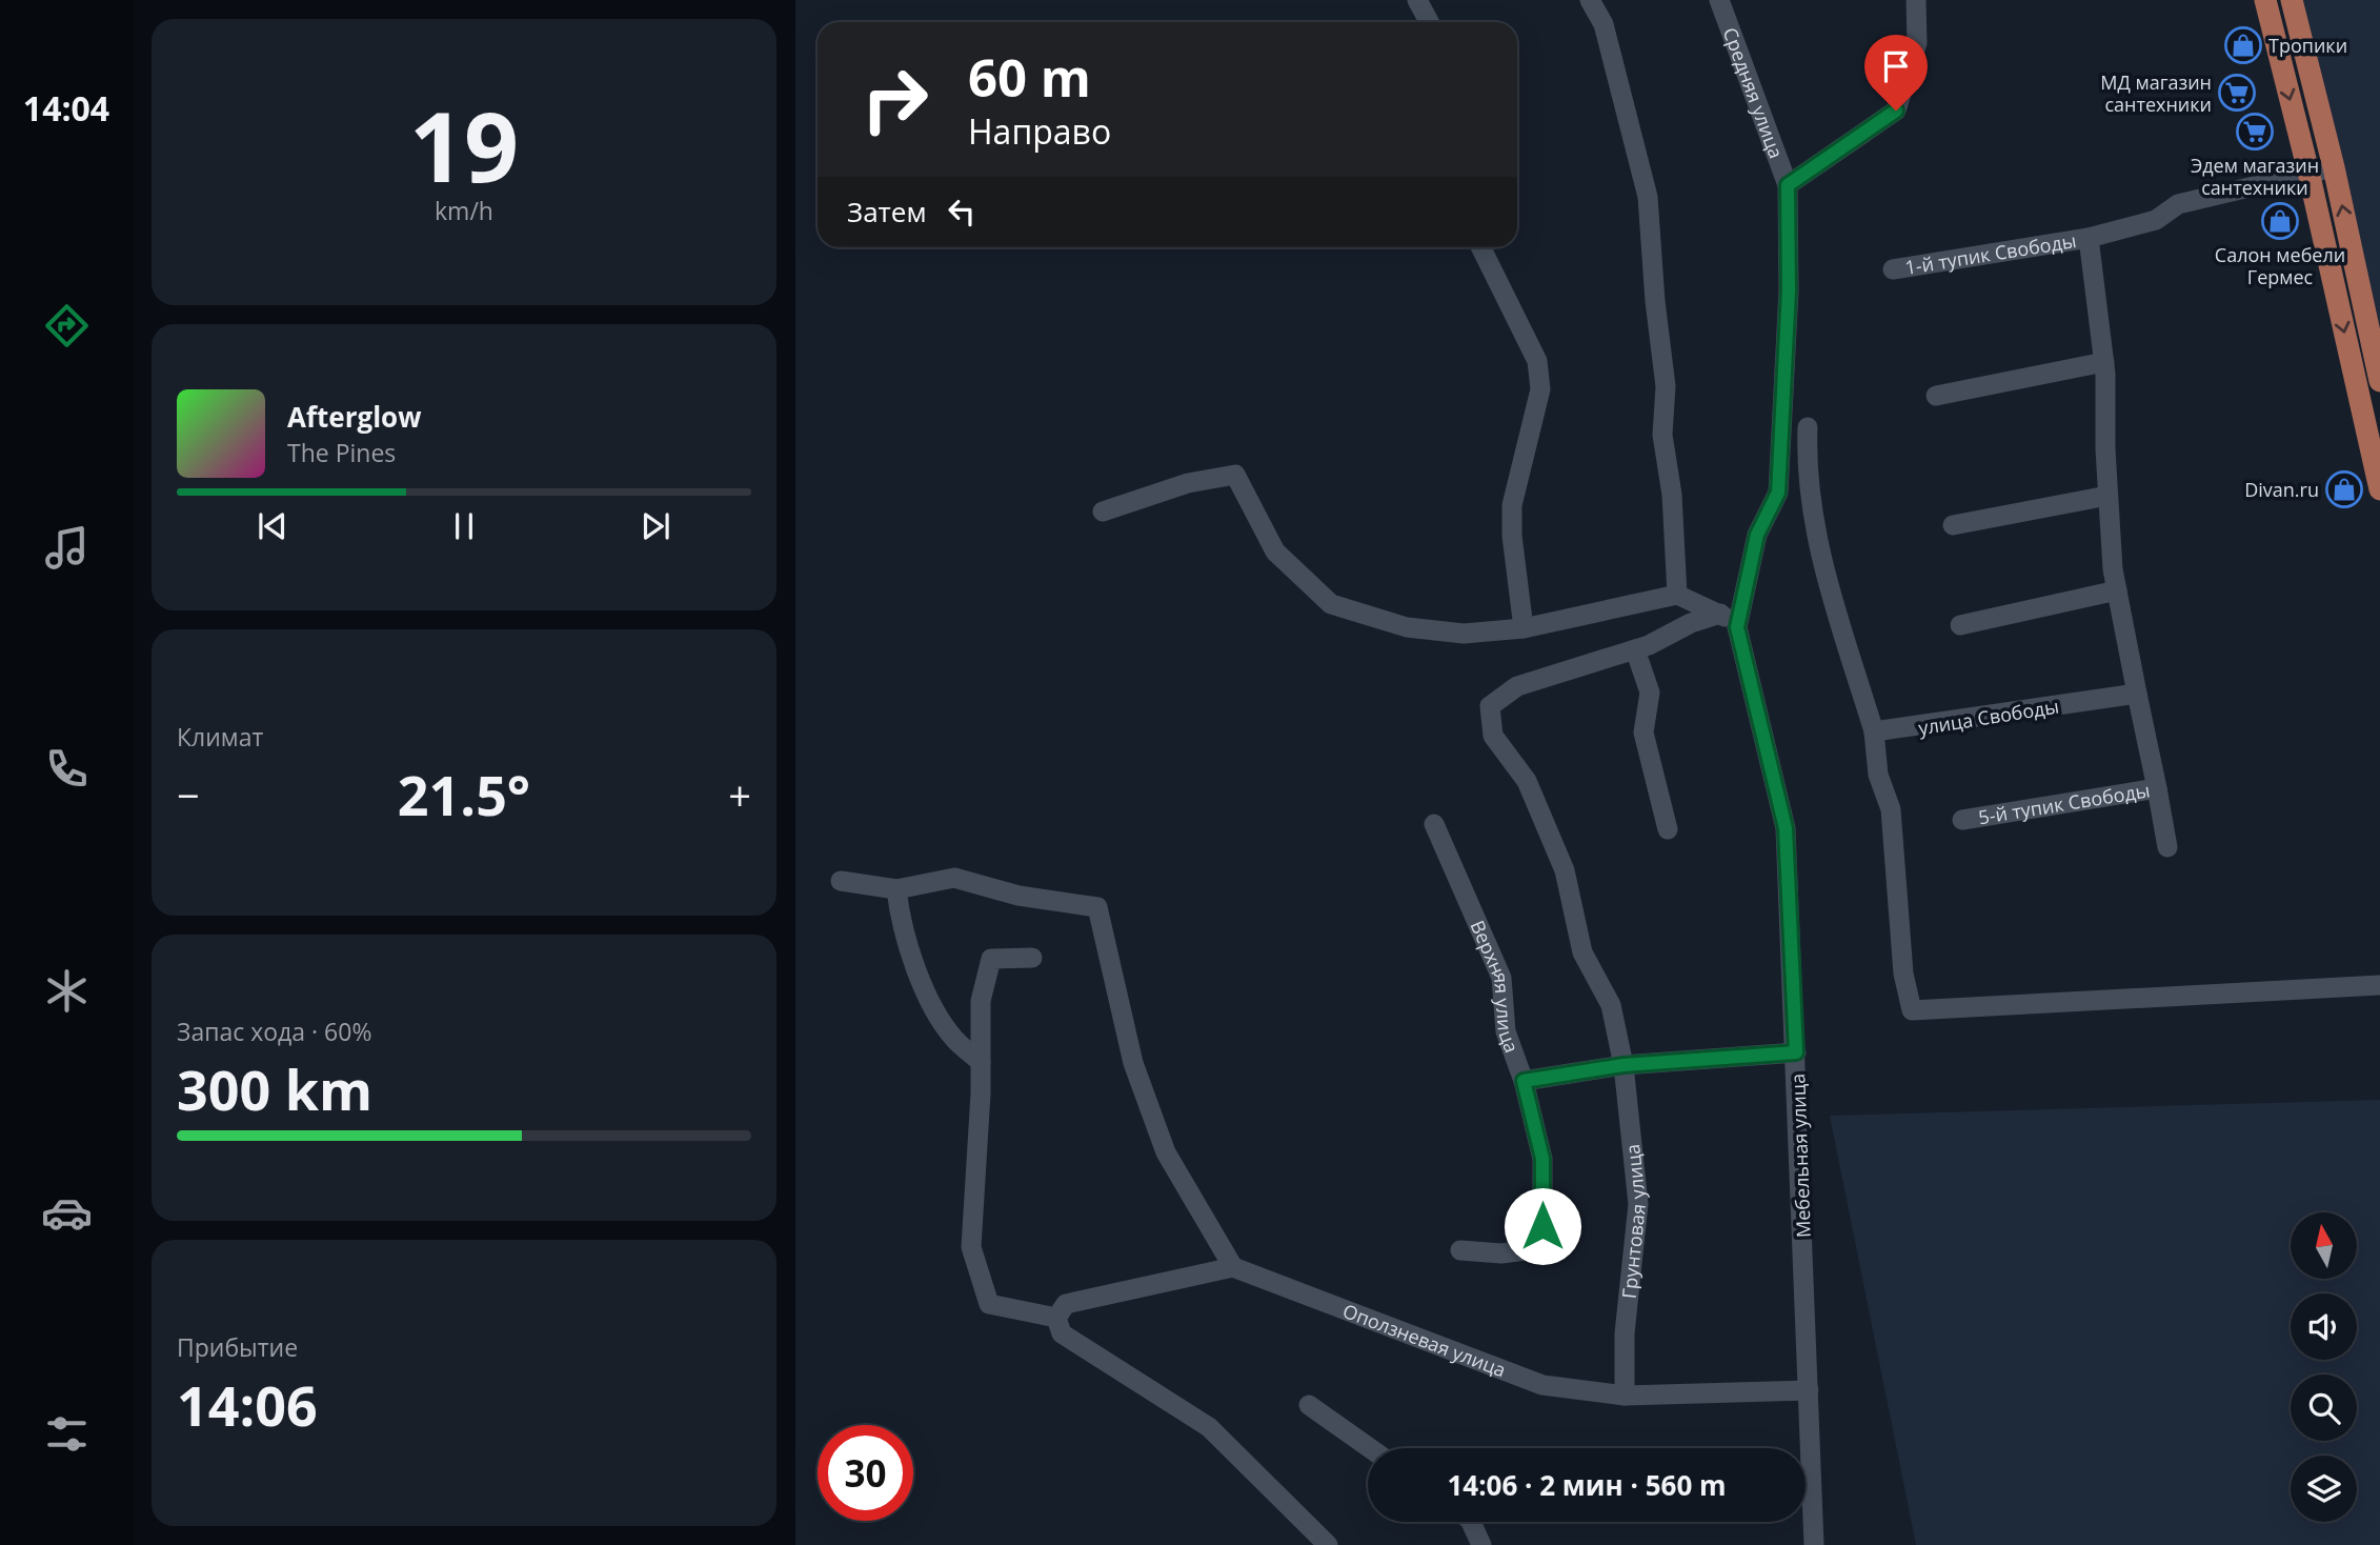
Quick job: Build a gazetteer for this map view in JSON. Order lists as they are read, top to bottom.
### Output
{
  "streets": {
    "street": [
      "Средняя улица",
      "1-й тупик Свободы",
      "улица Свободы",
      "5-й тупик Свободы",
      "Верхняя улица",
      "Мебельная улица",
      "Грунтовая улица",
      "Оползневая улица"
    ]
  },
  "crossings": [
    ["Средняя улица", "Мебельная улица"],
    ["улица Свободы", "5-й тупик Свободы"],
    ["Мебельная улица", "Оползневая улица"],
    ["Грунтовая улица", "Оползневая улица"]
  ],
  "places": {
    "shop": ["Тропики", "Салон мебели Гермес", "Divan.ru"],
    "supermarket": ["МД магазин сантехники", "Эдем магазин сантехники"]
  },
  "north": "top",
  "page": {
    "tabs": "14:04",
    "tile": [
      ["19", "km/h"],
      "Климат",
      ["Запас хода · 60%", "300 km"],
      ["Прибытие", "14:06"]
    ],
    "turn": ["60 m", "Направо"],
    "then": "Затем",
    "song": ["Afterglow", "The Pines"],
    "heat": ["−", "21.5°", "+"],
    "limit": "30",
    "trip": "14:06 · 2 мин · 560 m"
  }
}
